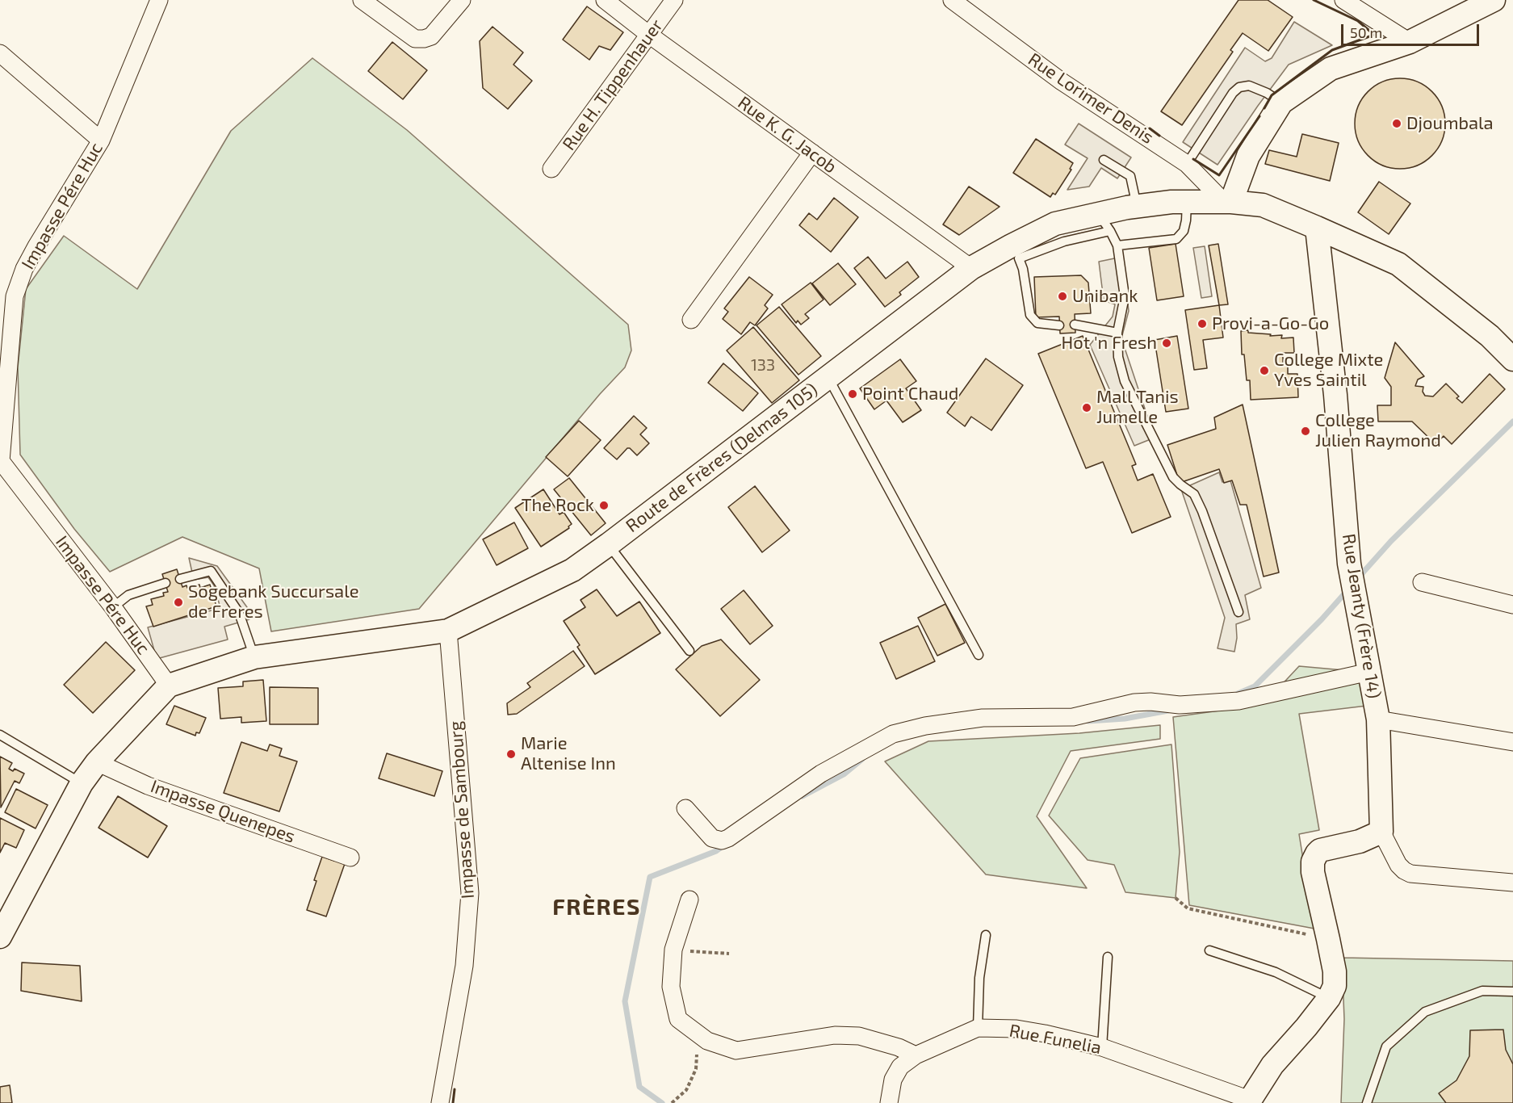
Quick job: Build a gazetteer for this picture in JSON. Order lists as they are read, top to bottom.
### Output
{
  "streets": {
    "main road": ["Route de Frères (Delmas 105)", "Rue Jeanty (Frère 14)"],
    "street": [
      "Rue H. Tippenhauer",
      "Rue Lorimer Denis",
      "Rue K. G. Jacob",
      "Impasse Pére Huc",
      "Impasse de Sambourg",
      "Impasse Quenepes",
      "Rue Funelia"
    ]
  },
  "crossings": [
    ["Rue H. Tippenhauer", "Rue K. G. Jacob"],
    ["Rue Lorimer Denis", "Route de Frères (Delmas 105)"],
    ["Rue K. G. Jacob", "Route de Frères (Delmas 105)"],
    ["Impasse Pére Huc", "Route de Frères (Delmas 105)"],
    ["Route de Frères (Delmas 105)", "Rue Jeanty (Frère 14)"],
    ["Route de Frères (Delmas 105)", "Impasse de Sambourg"],
    ["Route de Frères (Delmas 105)", "Impasse Quenepes"]
  ],
  "districts": ["FRÈRES"],
  "places": [
    "Djoumbala",
    "Unibank",
    "Provi-a-Go-Go",
    "Hot 'n Fresh",
    "College Mixte Yves Saintil",
    "Point Chaud",
    "Mall Tanis Jumelle",
    "College Julien Raymond",
    "The Rock",
    "Sogebank Succursale de Freres",
    "Marie Altenise Inn"
  ],
  "house_numbers": ["133"],
  "scale_bar": "50 m"
}
